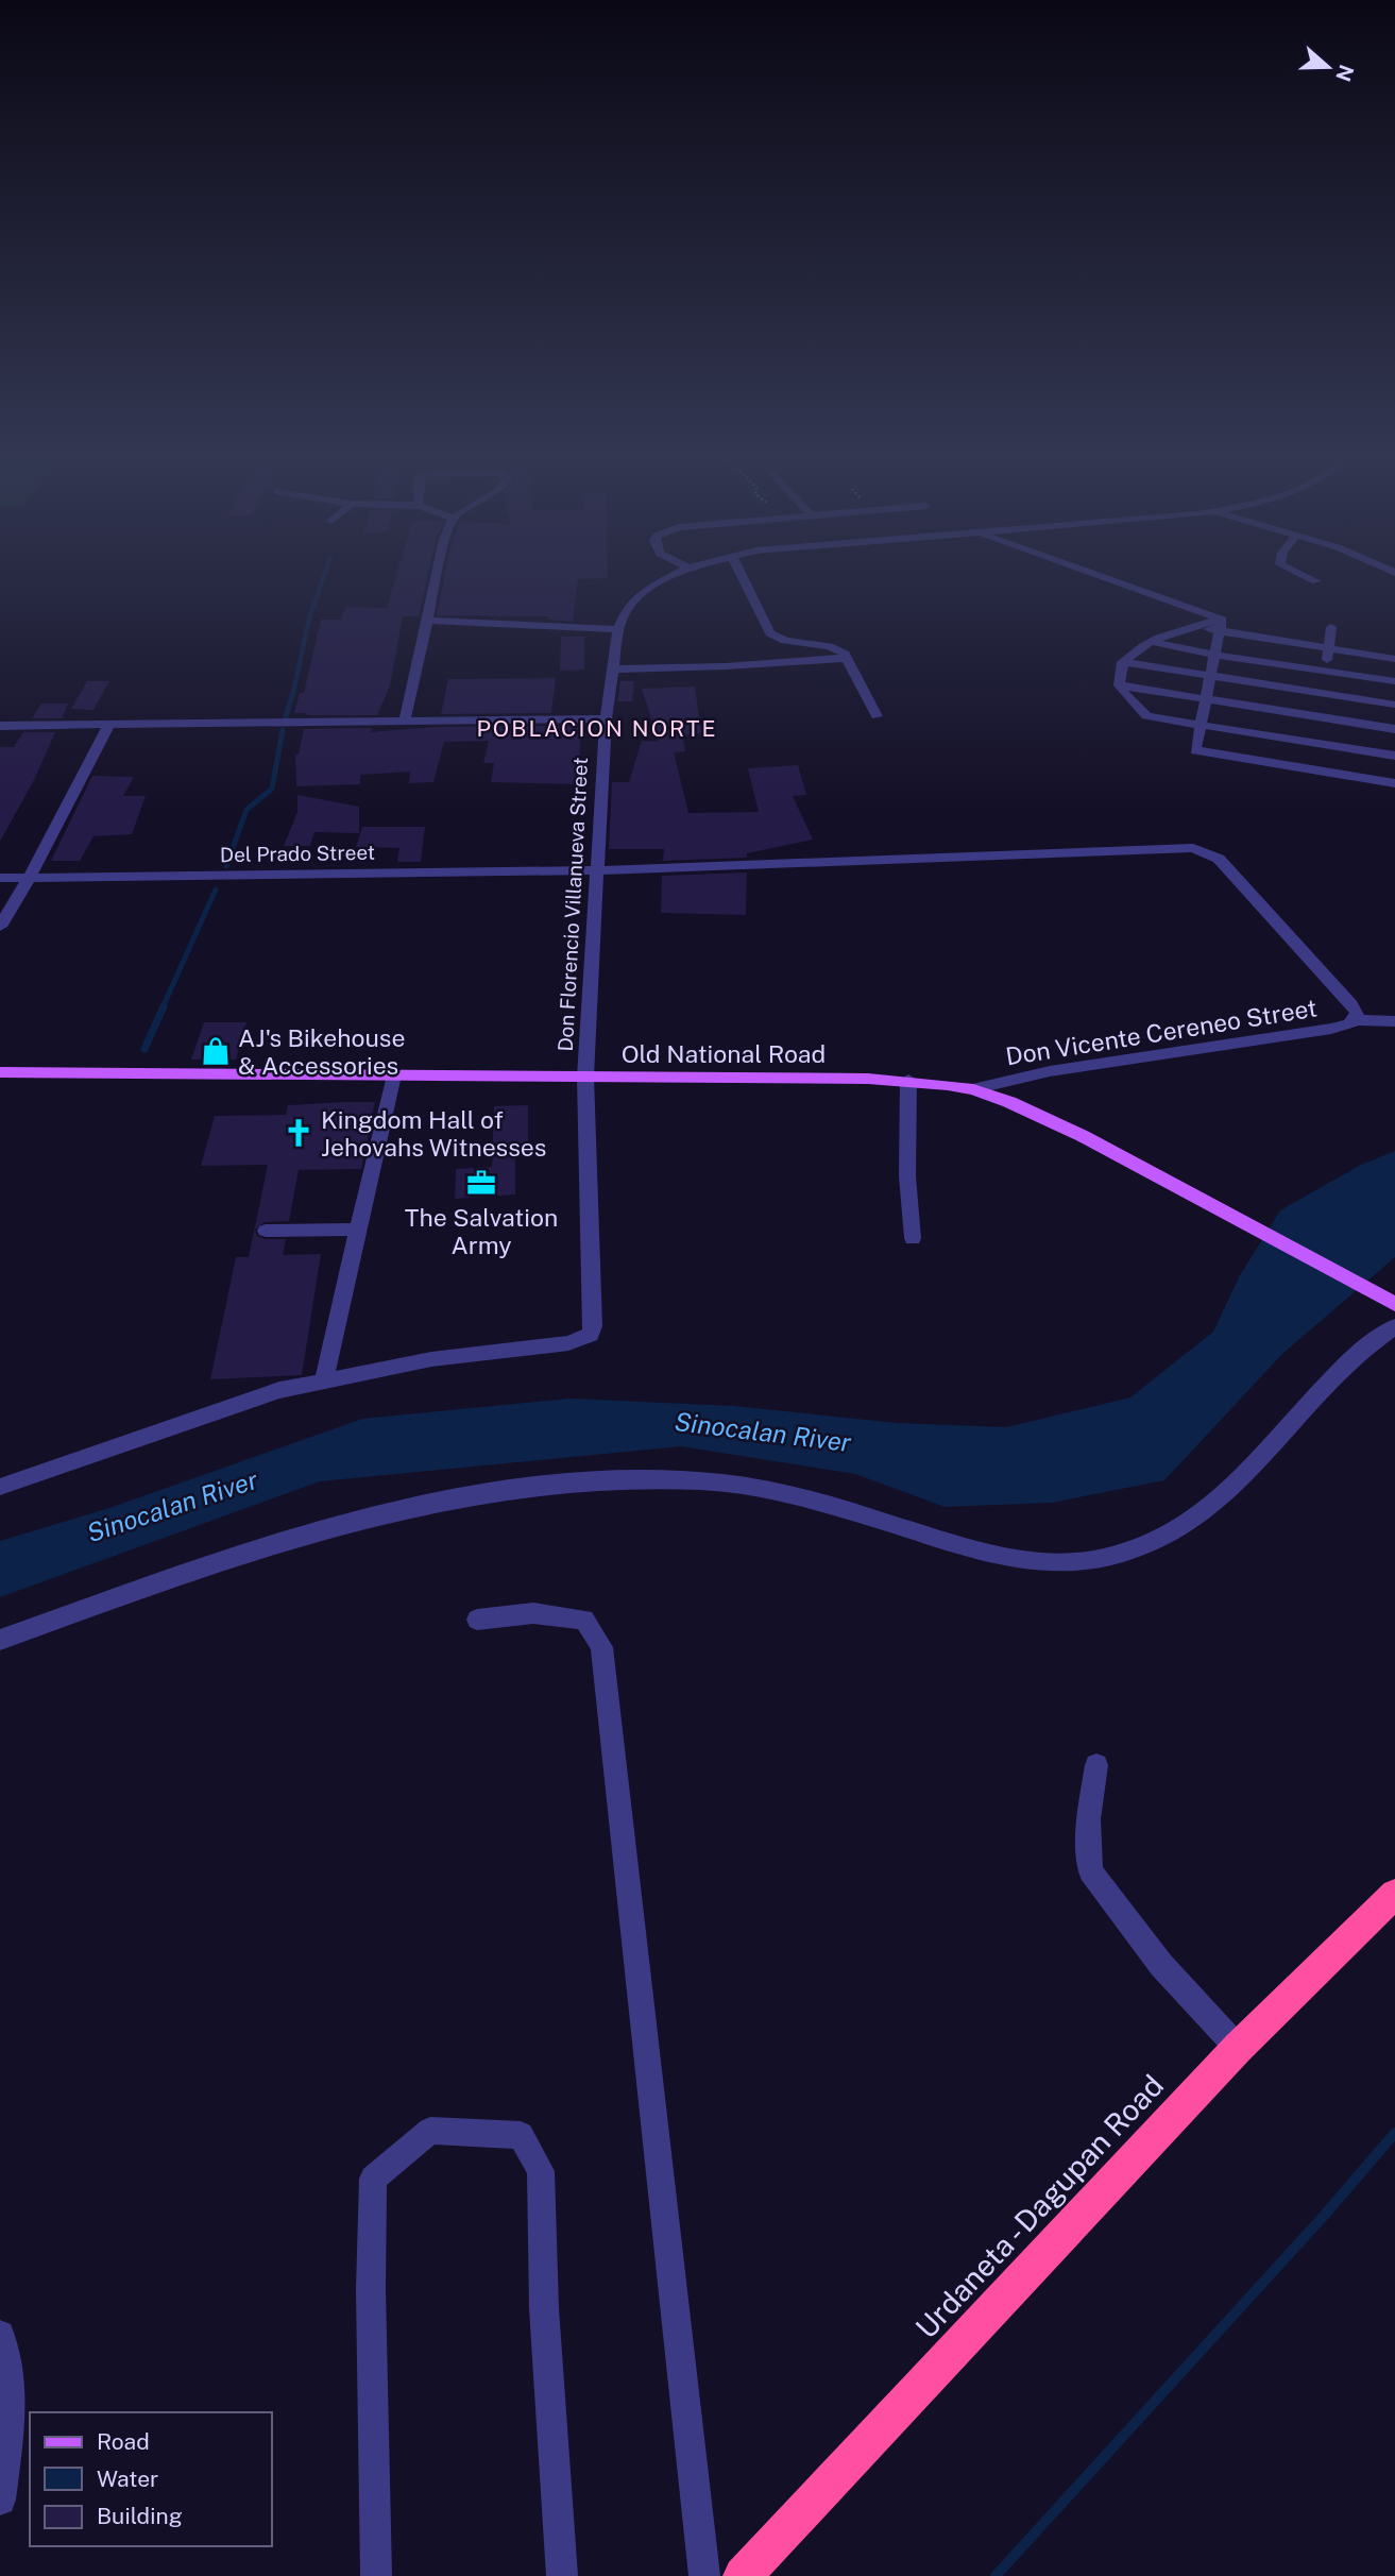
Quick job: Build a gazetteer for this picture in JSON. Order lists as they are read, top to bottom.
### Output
{
  "streets": {
    "highway": ["Urdaneta - Dagupan Road"],
    "main road": ["Old National Road"],
    "street": ["Del Prado Street", "Don Florencio Villanueva Street", "Don Vicente Cereneo Street"]
  },
  "crossings": [
    ["Del Prado Street", "Don Florencio Villanueva Street"],
    ["Del Prado Street", "Don Vicente Cereneo Street"],
    ["Don Florencio Villanueva Street", "Old National Road"],
    ["Don Vicente Cereneo Street", "Old National Road"]
  ],
  "districts": ["POBLACION NORTE"],
  "water": ["Sinocalan River"],
  "places": {
    "shop": ["AJ's Bikehouse & Accessories"],
    "church": ["Kingdom Hall of Jehovahs Witnesses"],
    "office": ["The Salvation Army"]
  },
  "legend": ["Road", "Water", "Building"],
  "north": "right"
}
